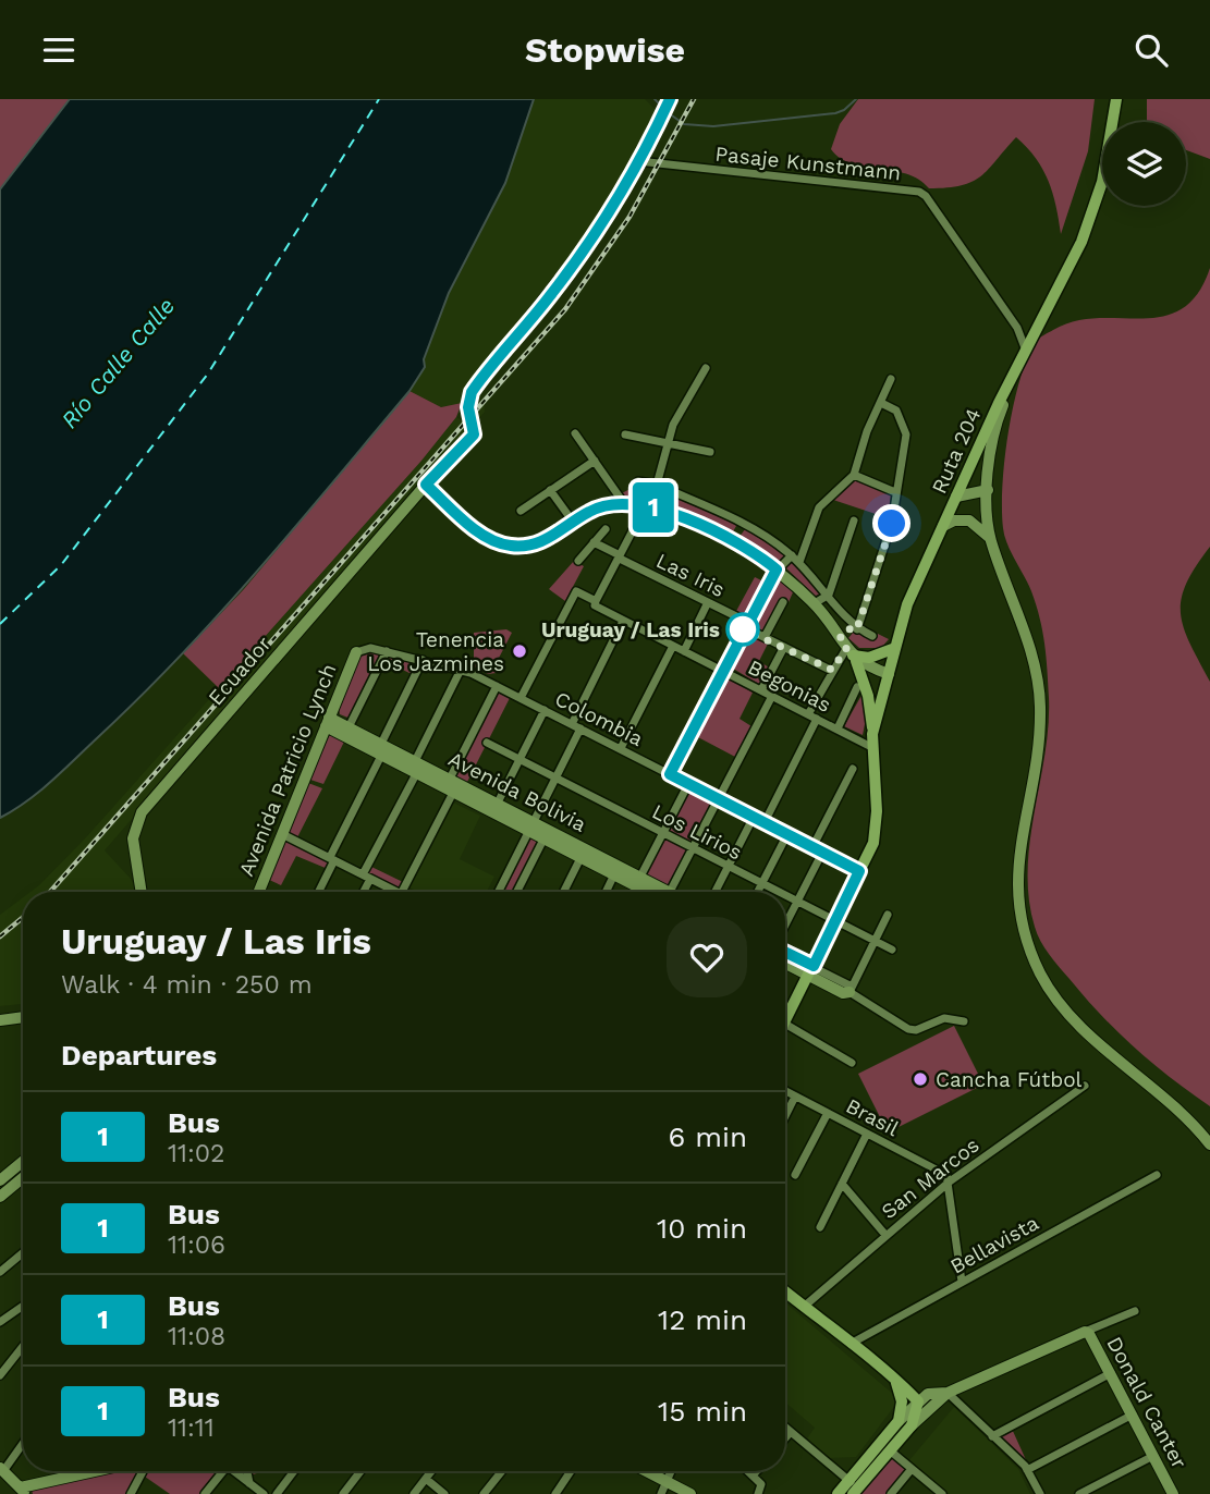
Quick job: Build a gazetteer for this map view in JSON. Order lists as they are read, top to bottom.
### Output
{
  "streets": {
    "main road": ["Ruta 204"],
    "street": [
      "Pasaje Kunstmann",
      "Las Iris",
      "Ecuador",
      "Begonias",
      "Colombia",
      "Avenida Patricio Lynch",
      "Avenida Bolivia",
      "Los Lirios",
      "Brasil",
      "San Marcos",
      "Bellavista",
      "Donald Canter"
    ]
  },
  "crossings": [
    ["Pasaje Kunstmann", "Ruta 204"],
    ["Pasaje Kunstmann", "Ecuador"],
    ["Ruta 204", "Begonias"],
    ["Ruta 204", "Colombia"],
    ["Ruta 204", "Los Lirios"],
    ["Begonias", "Colombia"],
    ["Colombia", "Avenida Patricio Lynch"],
    ["Avenida Patricio Lynch", "Avenida Bolivia"],
    ["Brasil", "San Marcos"]
  ],
  "water": ["Río Calle Calle"],
  "places": ["Uruguay / Las Iris", "Tenencia Los Jazmines", "Cancha Fútbol"],
  "lines": ["bus line 1"],
  "page": {
    "header": "Stopwise",
    "on_map": "1",
    "heading": [
      ["Uruguay / Las Iris", "Walk · 4 min · 250 m"],
      "Departures"
    ],
    "list": [
      {
        "mark": "1",
        "name": "Bus",
        "note": "11:02",
        "value": "6 min"
      },
      {
        "mark": "1",
        "name": "Bus",
        "note": "11:06",
        "value": "10 min"
      },
      {
        "mark": "1",
        "name": "Bus",
        "note": "11:08",
        "value": "12 min"
      },
      {
        "mark": "1",
        "name": "Bus",
        "note": "11:11",
        "value": "15 min"
      }
    ]
  }
}
